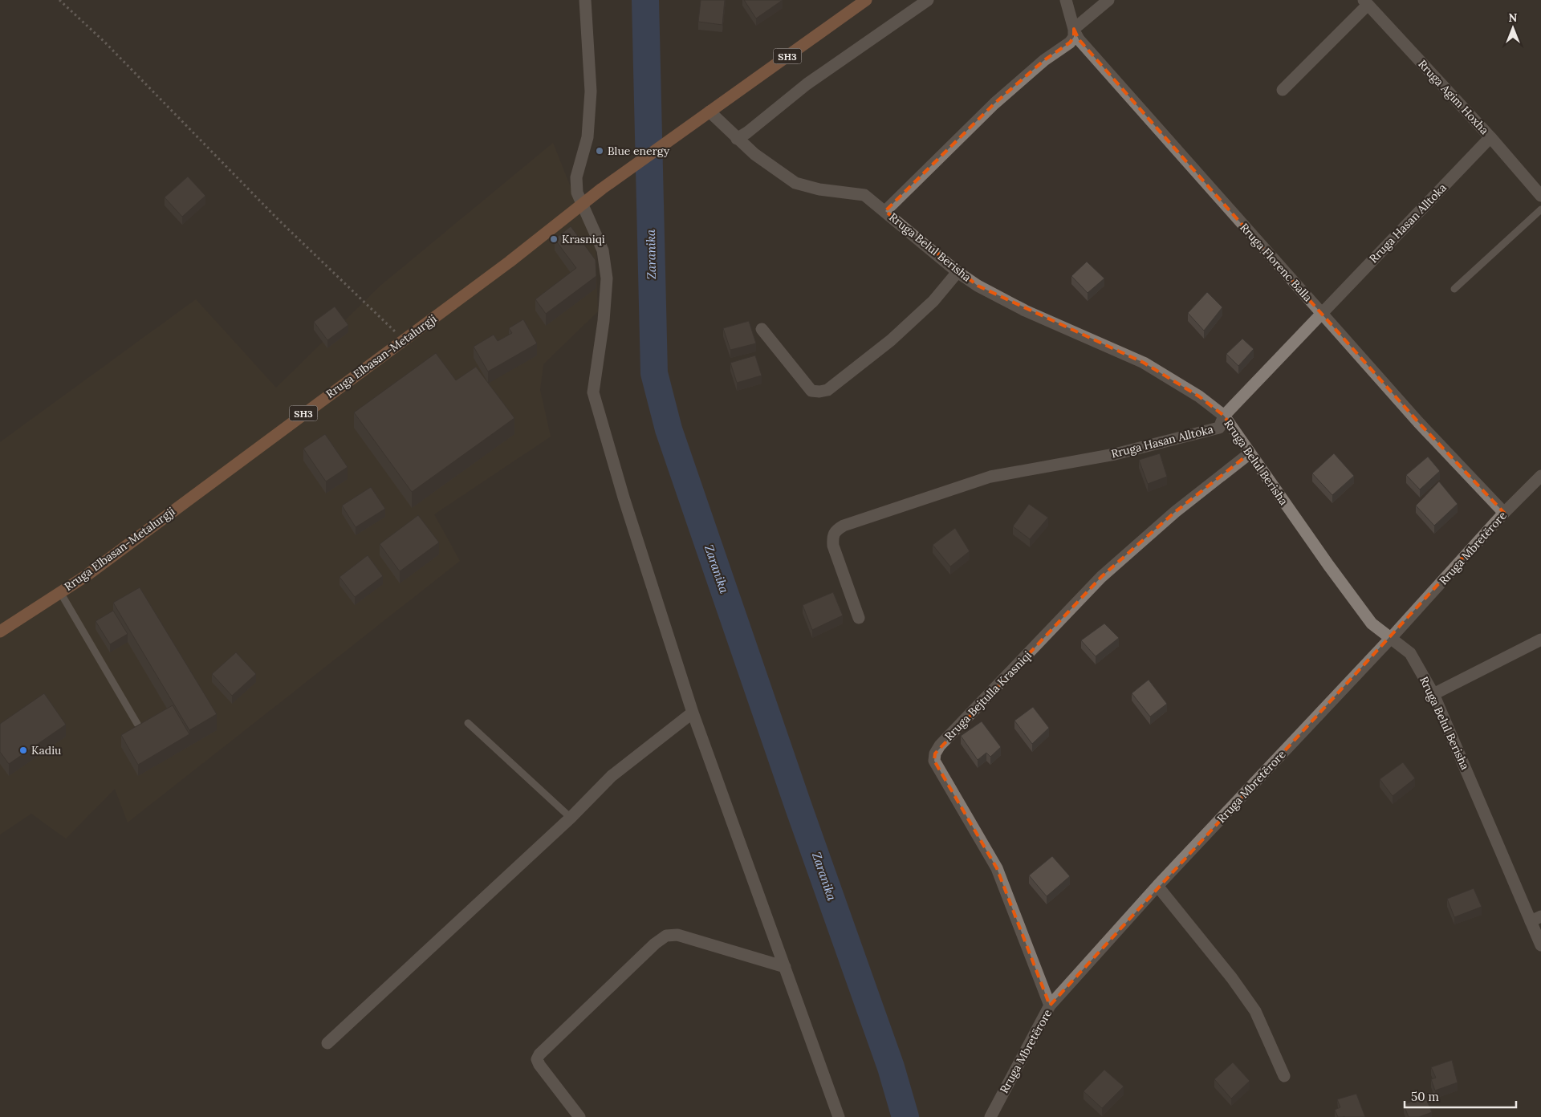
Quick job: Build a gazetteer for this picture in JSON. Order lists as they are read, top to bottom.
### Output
{
  "streets": {
    "main road": ["SH3", "Rruga Elbasan-Metalurgji"],
    "street": [
      "Rruga Agim Hoxha",
      "Rruga Hasan Alltoka",
      "Rruga Belul Berisha",
      "Rruga Florenc Balla",
      "Rruga Mbretërore",
      "Rruga Bejtulla Krasniqi"
    ]
  },
  "crossings": [
    ["SH3", "Rruga Belul Berisha"],
    ["SH3", "Rruga Elbasan-Metalurgji"],
    ["Rruga Agim Hoxha", "Rruga Hasan Alltoka"],
    ["Rruga Hasan Alltoka", "Rruga Belul Berisha"],
    ["Rruga Hasan Alltoka", "Rruga Florenc Balla"],
    ["Rruga Belul Berisha", "Rruga Elbasan-Metalurgji"],
    ["Rruga Belul Berisha", "Rruga Mbretërore"],
    ["Rruga Belul Berisha", "Rruga Bejtulla Krasniqi"],
    ["Rruga Florenc Balla", "Rruga Mbretërore"],
    ["Rruga Mbretërore", "Rruga Bejtulla Krasniqi"]
  ],
  "water": ["Zaranika"],
  "places": ["Blue energy", "Krasniqi", "Kadiu"],
  "scale_bar": "50 m",
  "north": "top"
}
